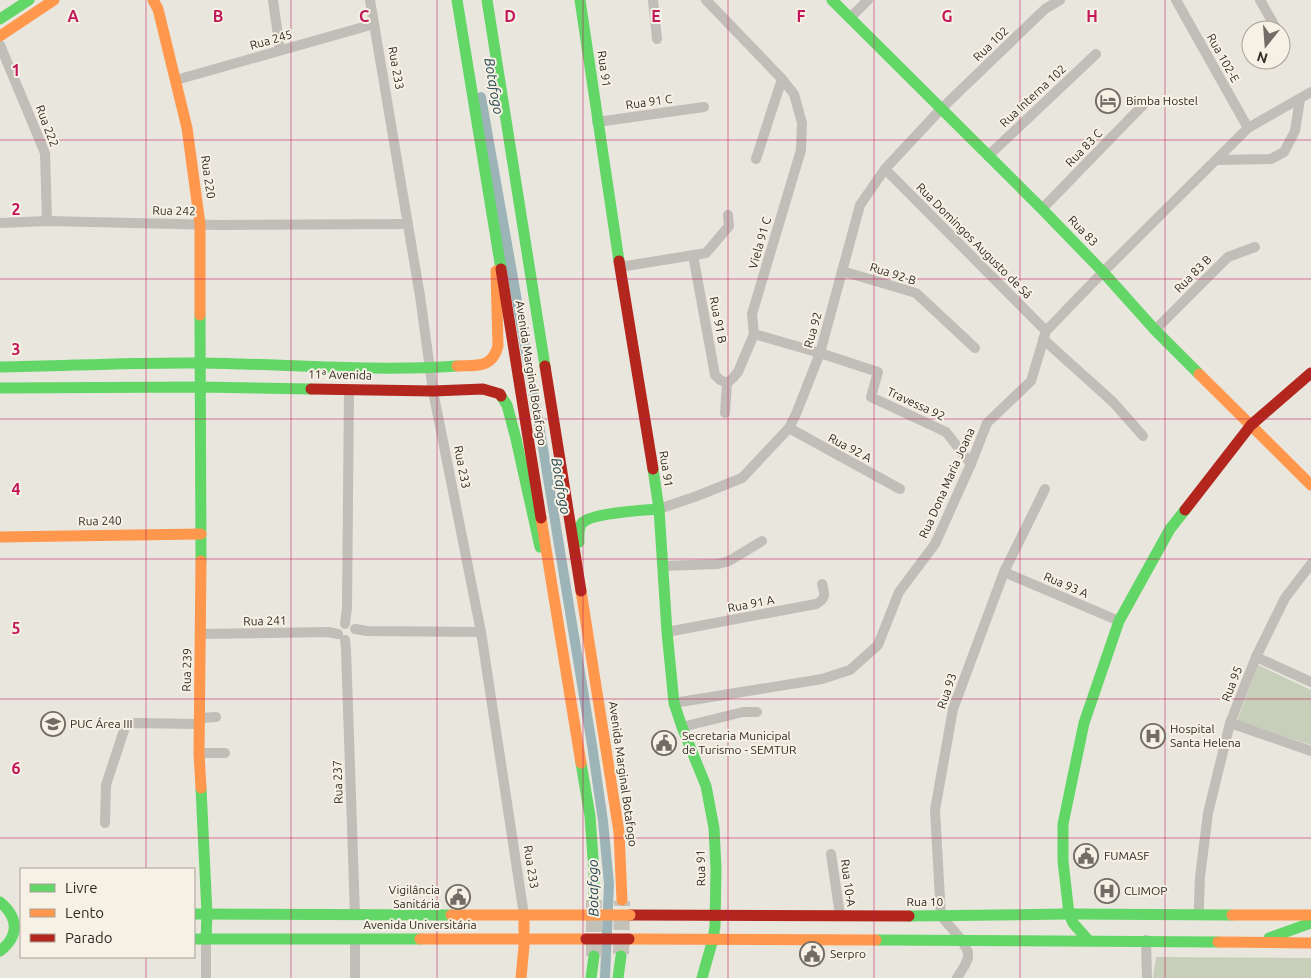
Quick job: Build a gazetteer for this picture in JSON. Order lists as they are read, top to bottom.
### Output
{
  "streets": {
    "main road": [
      "Rua 233",
      "Rua 91",
      "Rua 220",
      "Rua 83",
      "Avenida Marginal Botafogo",
      "11ª Avenida",
      "Rua 240",
      "Rua 239",
      "Rua 10",
      "Avenida Universitária"
    ],
    "street": [
      "Rua 245",
      "Rua 102",
      "Rua 102-E",
      "Rua Interna 102",
      "Rua 91 C",
      "Rua 222",
      "Rua 83 C",
      "Rua 242",
      "Rua Domingos Augusto de Sá",
      "Viela 91 C",
      "Rua 92-B",
      "Rua 83 B",
      "Rua 91 B",
      "Rua 92",
      "Travessa 92",
      "Rua 92 A",
      "Rua Dona Maria Joana",
      "Rua 93 A",
      "Rua 91 A",
      "Rua 241",
      "Rua 95",
      "Rua 93",
      "Rua 237",
      "Rua 10-A"
    ]
  },
  "crossings": [
    ["Rua 245", "Rua 233"],
    ["Rua 245", "Rua 220"],
    ["Rua 102", "Rua 83"],
    ["Rua 102", "Rua 92"],
    ["Rua 102-E", "Rua Dona Maria Joana"],
    ["Rua 233", "Rua 242"],
    ["Rua 233", "11ª Avenida"],
    ["Rua 233", "Rua 241"],
    ["Rua 233", "Avenida Universitária"],
    ["Rua 91", "Rua 91 C"],
    ["Rua 91", "Rua 92"],
    ["Rua 91", "Rua Dona Maria Joana"],
    ["Rua 91", "Rua 91 A"],
    ["Rua 91", "Rua 10"],
    ["Rua 91", "Avenida Universitária"],
    ["Rua Interna 102", "Rua 83"],
    ["Rua 222", "Rua 242"],
    ["Rua 83 C", "Rua 83"],
    ["Rua 220", "Rua 242"],
    ["Rua 220", "11ª Avenida"],
    ["Rua 220", "Rua 239"],
    ["Rua 83", "Rua 83 B"],
    ["Rua 83", "Rua 92"],
    ["Rua 83", "Rua Dona Maria Joana"],
    ["Rua Domingos Augusto de Sá", "Rua 92"],
    ["Rua Domingos Augusto de Sá", "Rua Dona Maria Joana"],
    ["Viela 91 C", "Rua 91 B"],
    ["Viela 91 C", "Travessa 92"],
    ["Rua 92-B", "Rua 92"],
    ["Rua 92", "Travessa 92"],
    ["Rua 92", "Rua 92 A"],
    ["Avenida Marginal Botafogo", "11ª Avenida"],
    ["11ª Avenida", "Rua 239"],
    ["11ª Avenida", "Rua 237"],
    ["Travessa 92", "Rua Dona Maria Joana"],
    ["Rua 240", "Rua 239"],
    ["Rua 93 A", "Rua 93"],
    ["Rua 241", "Rua 239"],
    ["Rua 241", "Rua 237"],
    ["Rua 239", "Avenida Universitária"],
    ["Rua 95", "Rua 10"],
    ["Rua 93", "Rua 10"],
    ["Rua 237", "Avenida Universitária"],
    ["Rua 10-A", "Rua 10"],
    ["Rua 10", "Avenida Universitária"]
  ],
  "water": ["Botafogo"],
  "places": {
    "hotel": ["Bimba Hostel"],
    "school or university": ["PUC Área III"],
    "hospital": ["Hospital Santa Helena", "CLIMOP"],
    "public building": [
      "Secretaria Municipal de Turismo - SEMTUR",
      "FUMASF",
      "Vigilância Sanitária",
      "Serpro"
    ]
  },
  "legend": ["Livre", "Lento", "Parado"],
  "north": "bottom",
  "grid": {
    "columns": [
      "A",
      "B",
      "C",
      "D",
      "E",
      "F",
      "G",
      "H"
    ],
    "rows": [
      "1",
      "2",
      "3",
      "4",
      "5",
      "6"
    ]
  }
}
